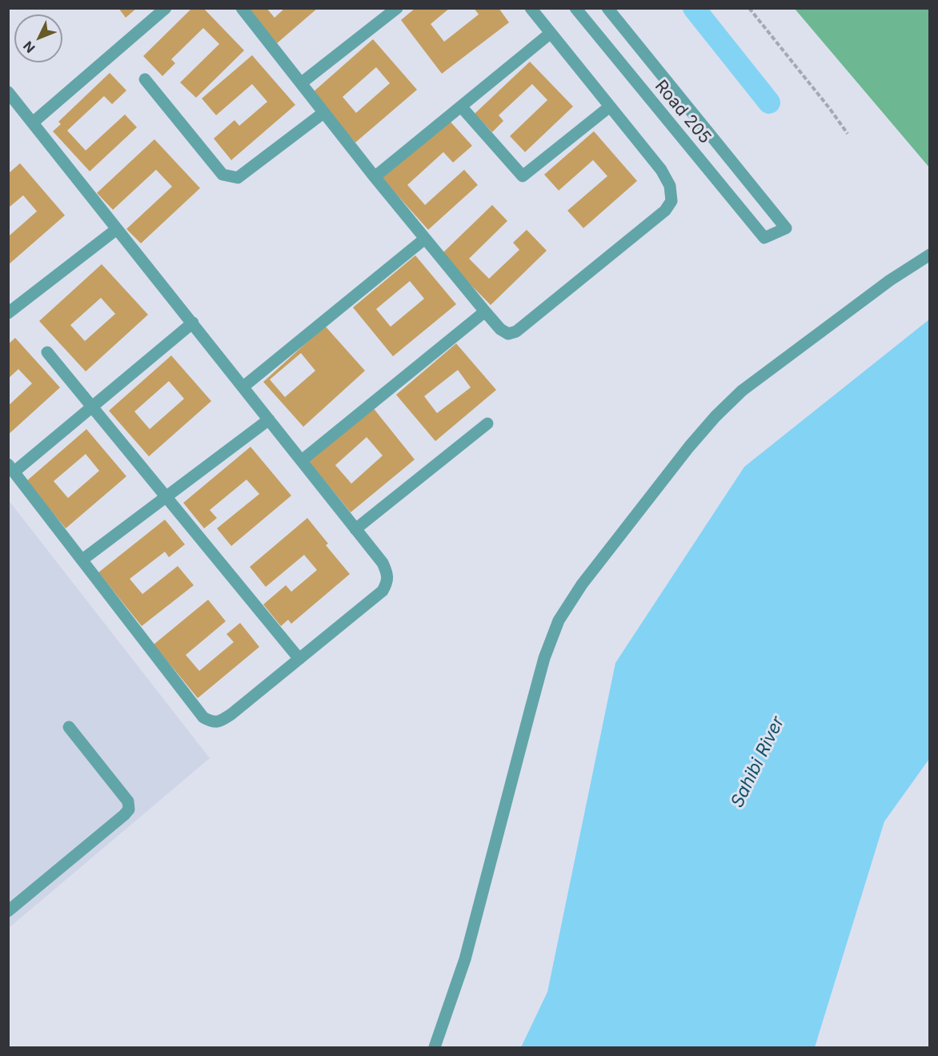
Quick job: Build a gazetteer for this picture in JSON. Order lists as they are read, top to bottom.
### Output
{
  "streets": {
    "street": ["Road 205"]
  },
  "water": ["Sahibi River"],
  "north": "bottom left"
}
